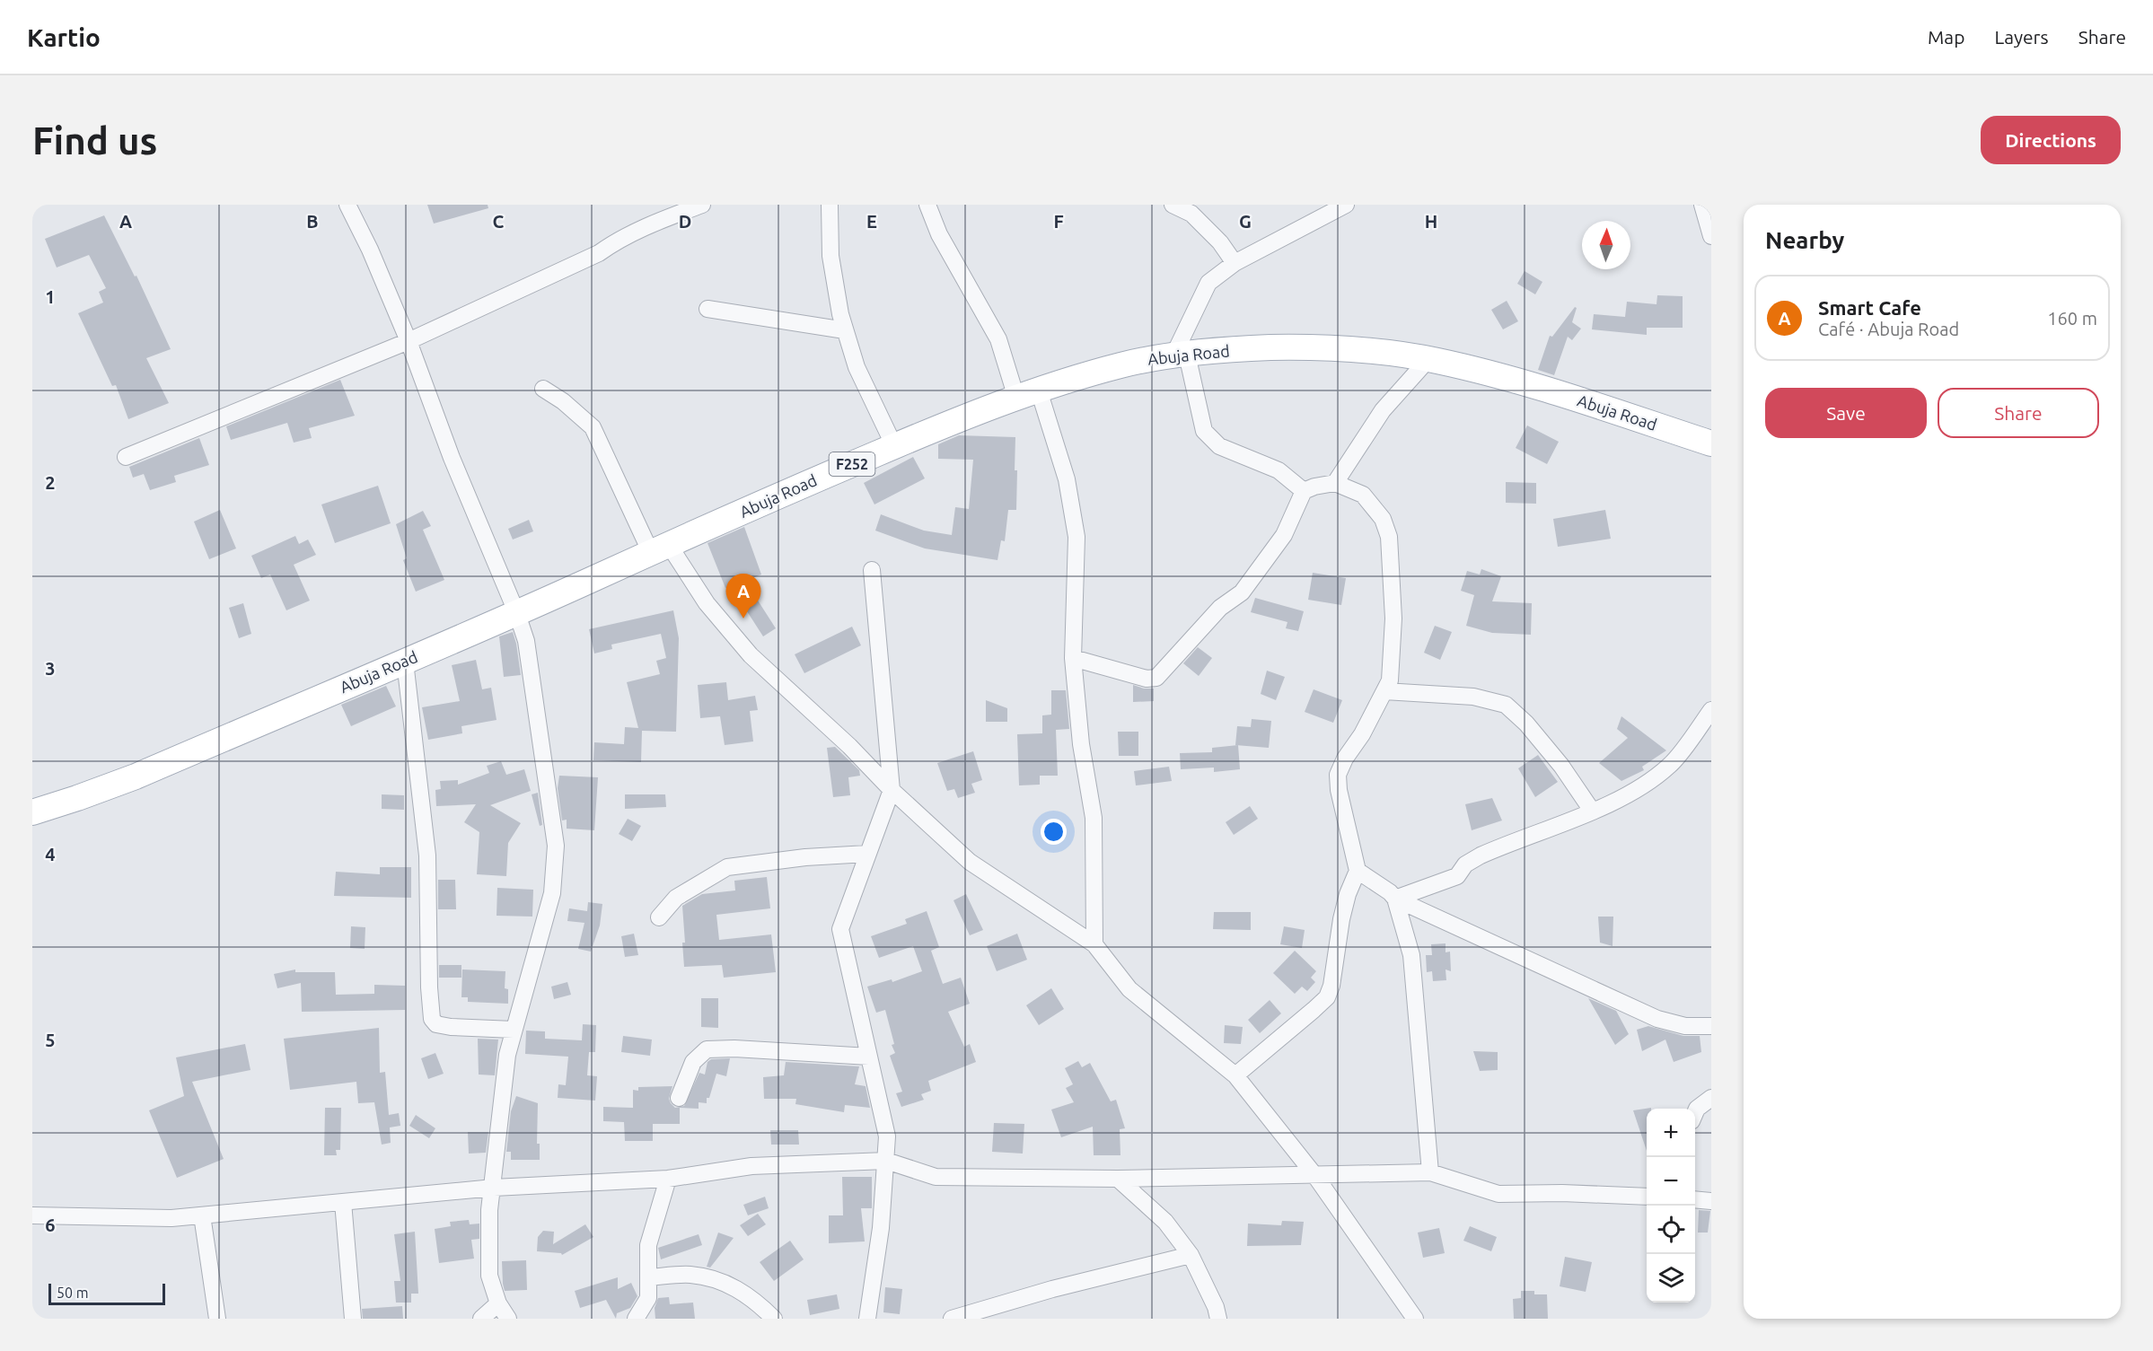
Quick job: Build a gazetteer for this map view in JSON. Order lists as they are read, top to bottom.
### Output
{
  "streets": {
    "main road": ["Abuja Road", "F252"]
  },
  "scale_bar": "50 m",
  "north": "top",
  "page": {
    "header": "Kartio",
    "nav": ["Map", "Layers", "Share"],
    "buttons": [
      "Directions",
      ["Save", "Share"]
    ],
    "title": "Find us",
    "heading": "Nearby",
    "list": [
      {
        "mark": "A",
        "name": "Smart Cafe",
        "note": "Café · Abuja Road",
        "value": "160 m"
      }
    ],
    "pins": "A",
    "map_buttons": ["+", "−"],
    "scale": "50 m"
  },
  "grid": {
    "columns": [
      "A",
      "B",
      "C",
      "D",
      "E",
      "F",
      "G",
      "H"
    ],
    "rows": [
      "1",
      "2",
      "3",
      "4",
      "5",
      "6"
    ]
  }
}
